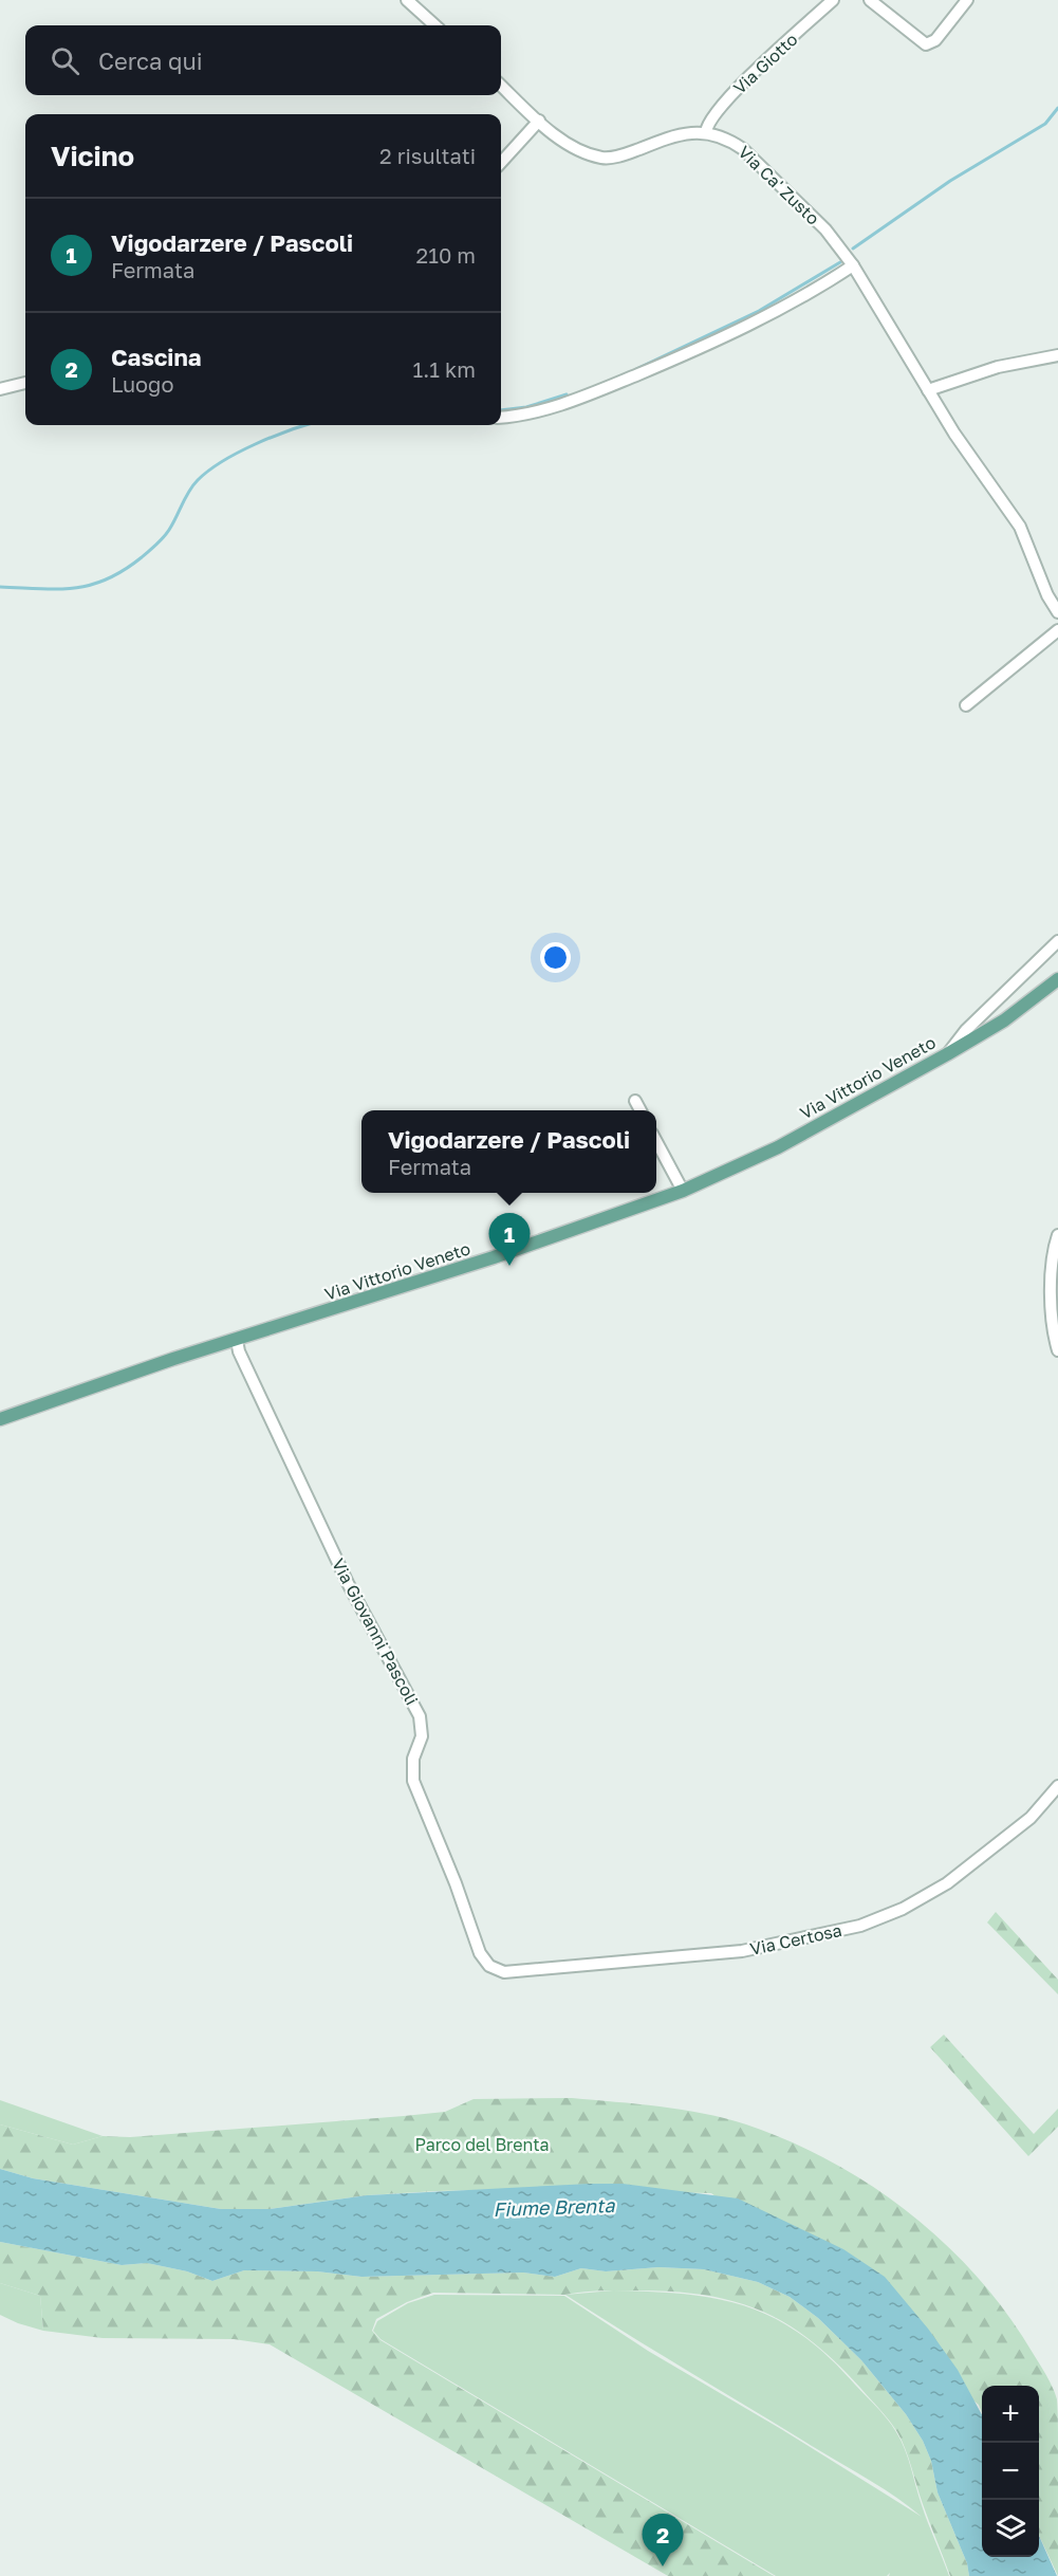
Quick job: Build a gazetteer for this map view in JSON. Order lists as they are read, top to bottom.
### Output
{
  "streets": {
    "main road": ["Via Vittorio Veneto"],
    "street": [
      "Via Giotto",
      "Via Ca' Zusto",
      "Via Giovanni Pascoli",
      "Via Certosa"
    ]
  },
  "crossings": [
    ["Via Giotto", "Via Ca' Zusto"],
    ["Via Vittorio Veneto", "Via Giovanni Pascoli"],
    ["Via Giovanni Pascoli", "Via Certosa"]
  ],
  "water": ["Fiume Brenta"],
  "parks": ["Parco del Brenta"],
  "page": {
    "search": "Cerca qui",
    "heading": ["Vicino", "2 risultati"],
    "list": [
      {
        "mark": "1",
        "name": "Vigodarzere / Pascoli",
        "note": "Fermata",
        "value": "210 m"
      },
      {
        "mark": "2",
        "name": "Cascina",
        "note": "Luogo",
        "value": "1.1 km"
      }
    ],
    "popup": ["Vigodarzere / Pascoli", "Fermata"],
    "pins": ["1", "2"],
    "map_buttons": ["+", "−"]
  }
}
